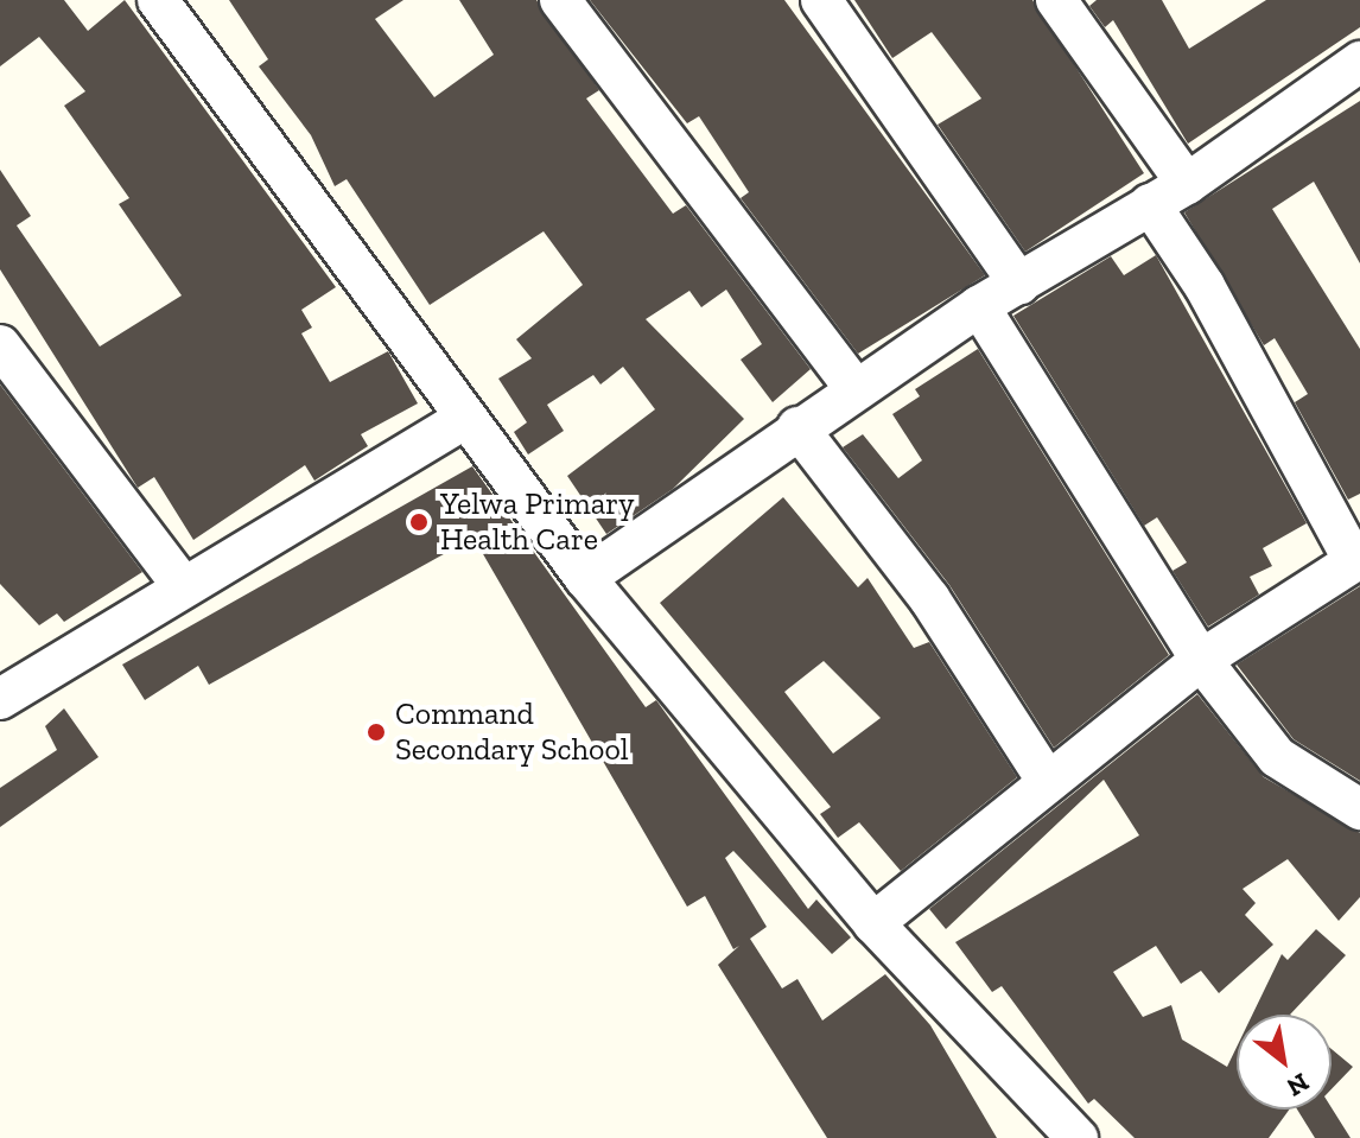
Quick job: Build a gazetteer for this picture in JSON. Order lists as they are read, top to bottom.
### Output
{
  "places": ["Yelwa Primary Health Care", "Command Secondary School"],
  "north": "bottom right"
}
